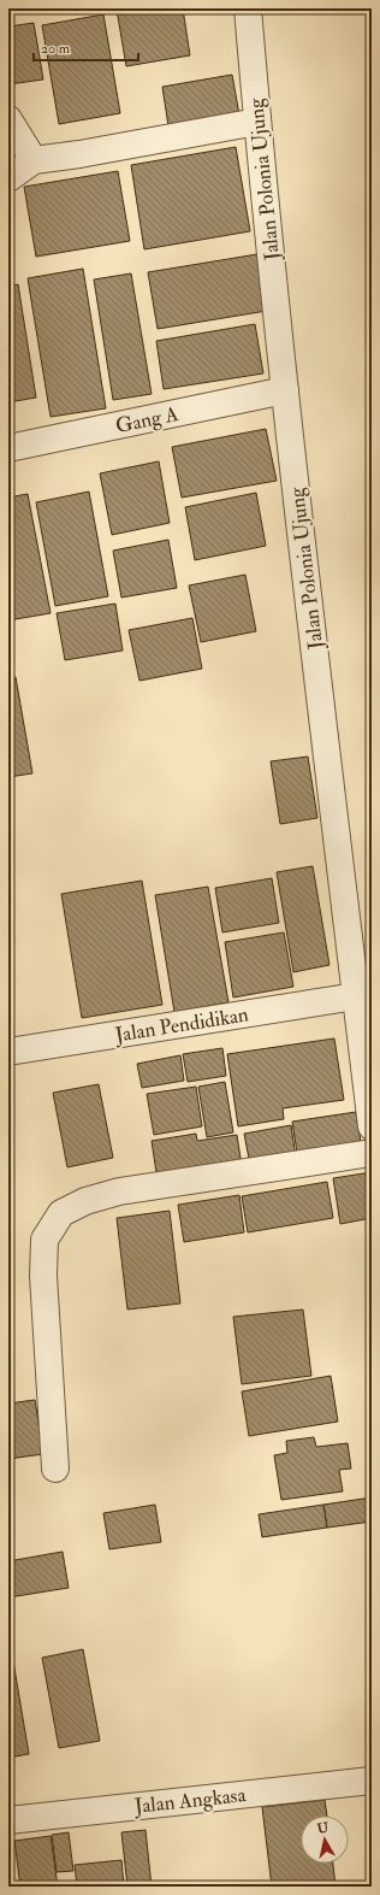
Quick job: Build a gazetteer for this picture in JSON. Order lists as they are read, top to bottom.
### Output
{
  "streets": {
    "street": [
      "Jalan Polonia Ujung",
      "Gang A",
      "Jalan Pendidikan",
      "Jalan Angkasa"
    ]
  },
  "crossings": [
    ["Jalan Polonia Ujung", "Gang A"],
    ["Jalan Polonia Ujung", "Jalan Pendidikan"]
  ],
  "scale_bar": "20 m",
  "north": "top"
}
